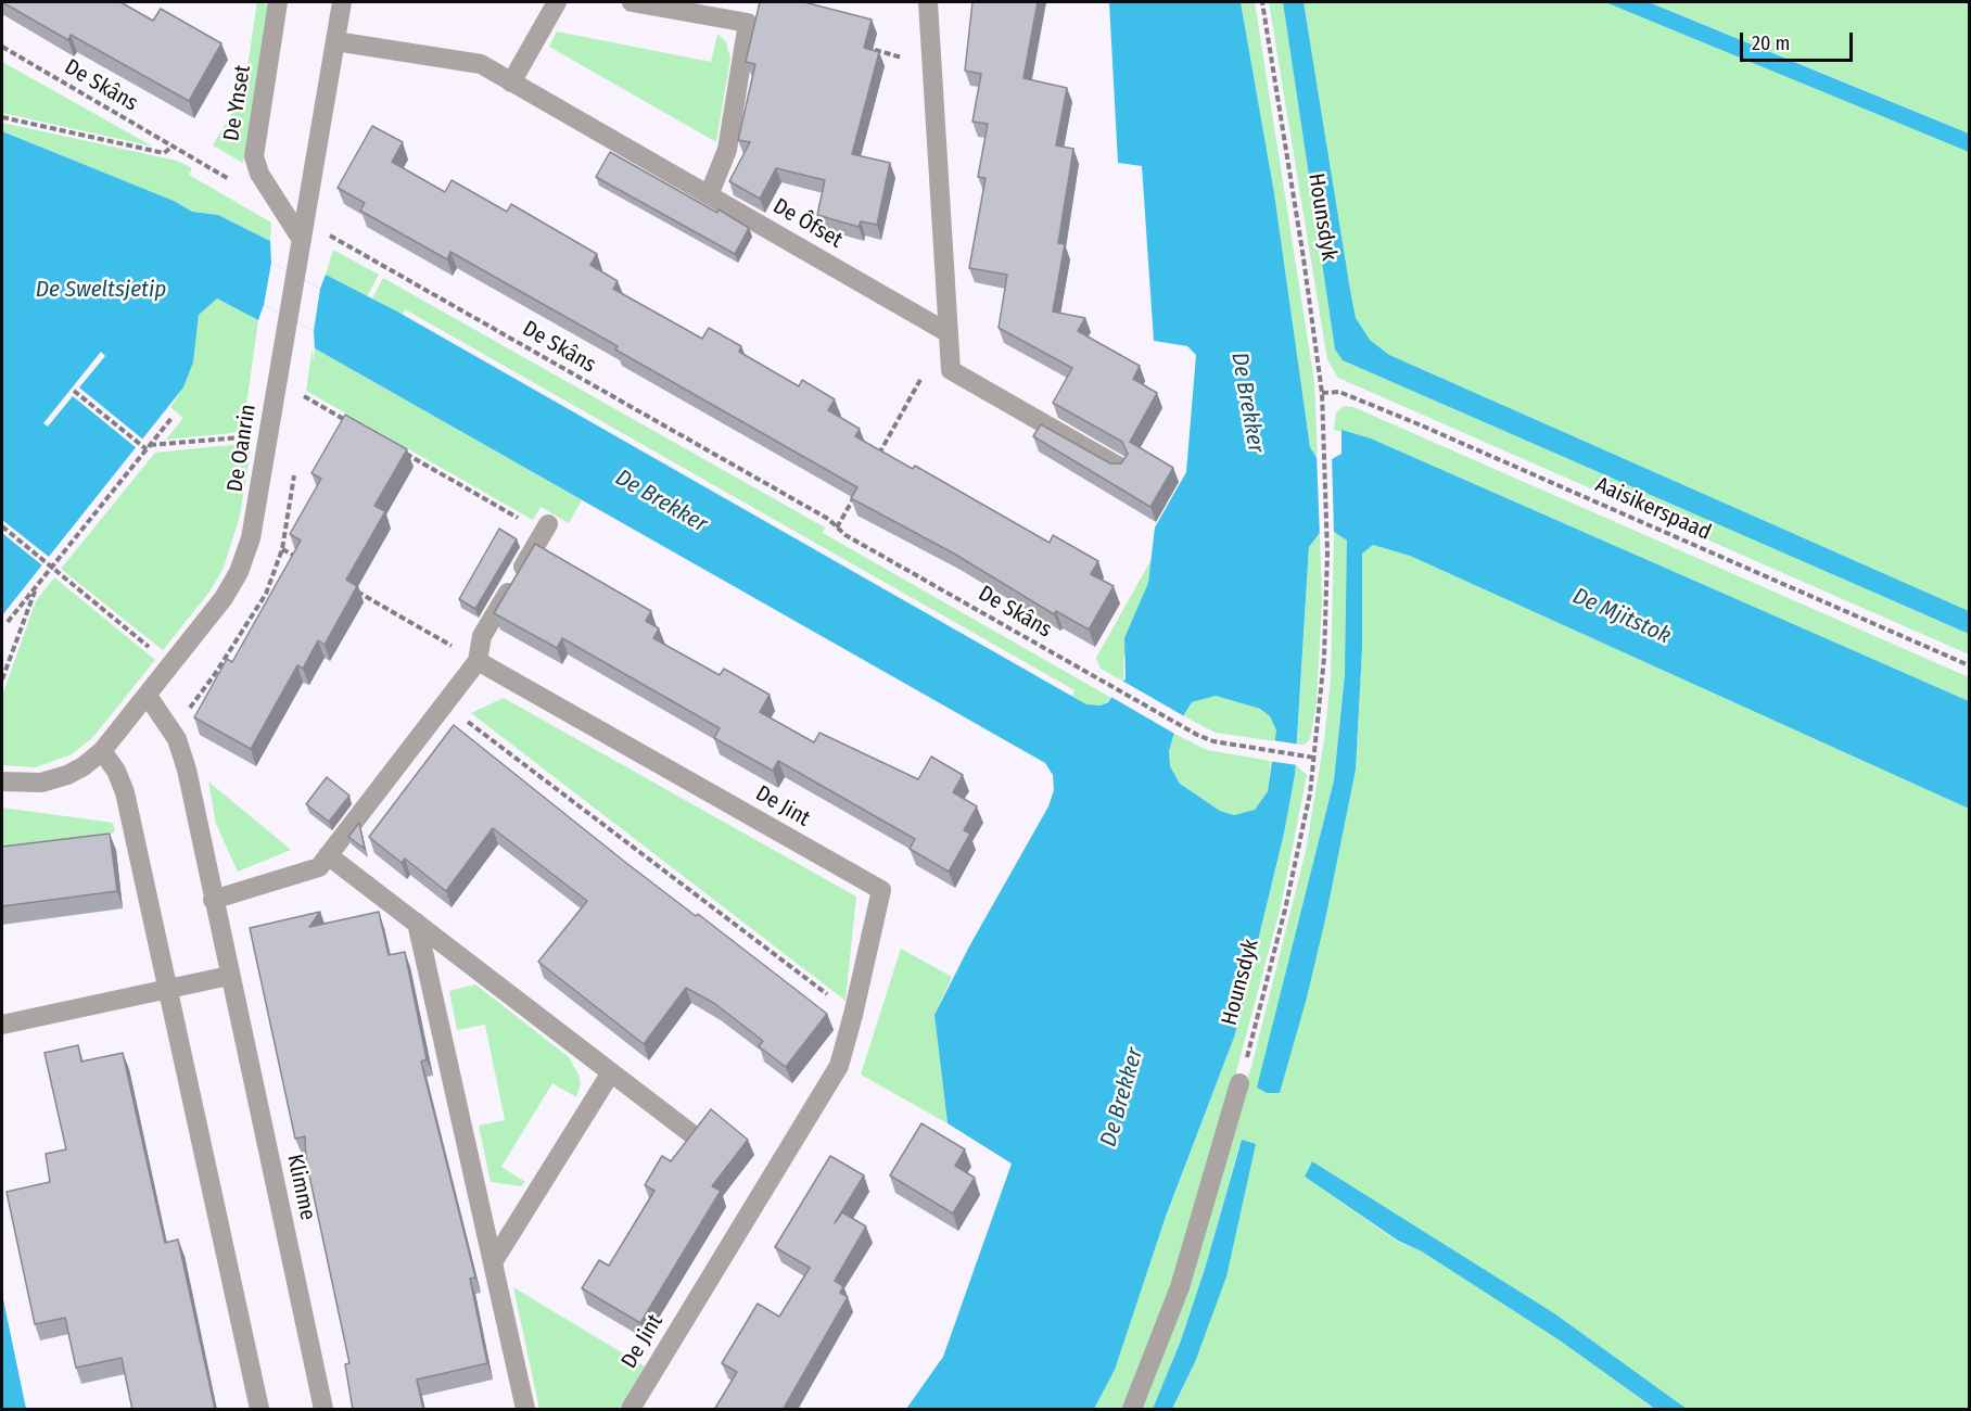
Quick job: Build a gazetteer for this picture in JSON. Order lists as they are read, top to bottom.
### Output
{
  "streets": {
    "street": [
      "De Ynset",
      "De Ôfset",
      "De Oanrin",
      "De Jint",
      "Klimme"
    ],
    "path": ["De Skâns", "Hounsdyk", "Aaisikerspaad"]
  },
  "crossings": [
    ["De Skâns", "De Ynset"],
    ["De Skâns", "Hounsdyk"],
    ["De Skâns", "De Oanrin"],
    ["De Ynset", "De Oanrin"],
    ["Hounsdyk", "Aaisikerspaad"],
    ["De Ôfset", "De Oanrin"],
    ["De Oanrin", "Klimme"]
  ],
  "water": ["De Sweltsjetip", "De Brekker", "De Mjitstok"],
  "scale_bar": "20 m"
}
